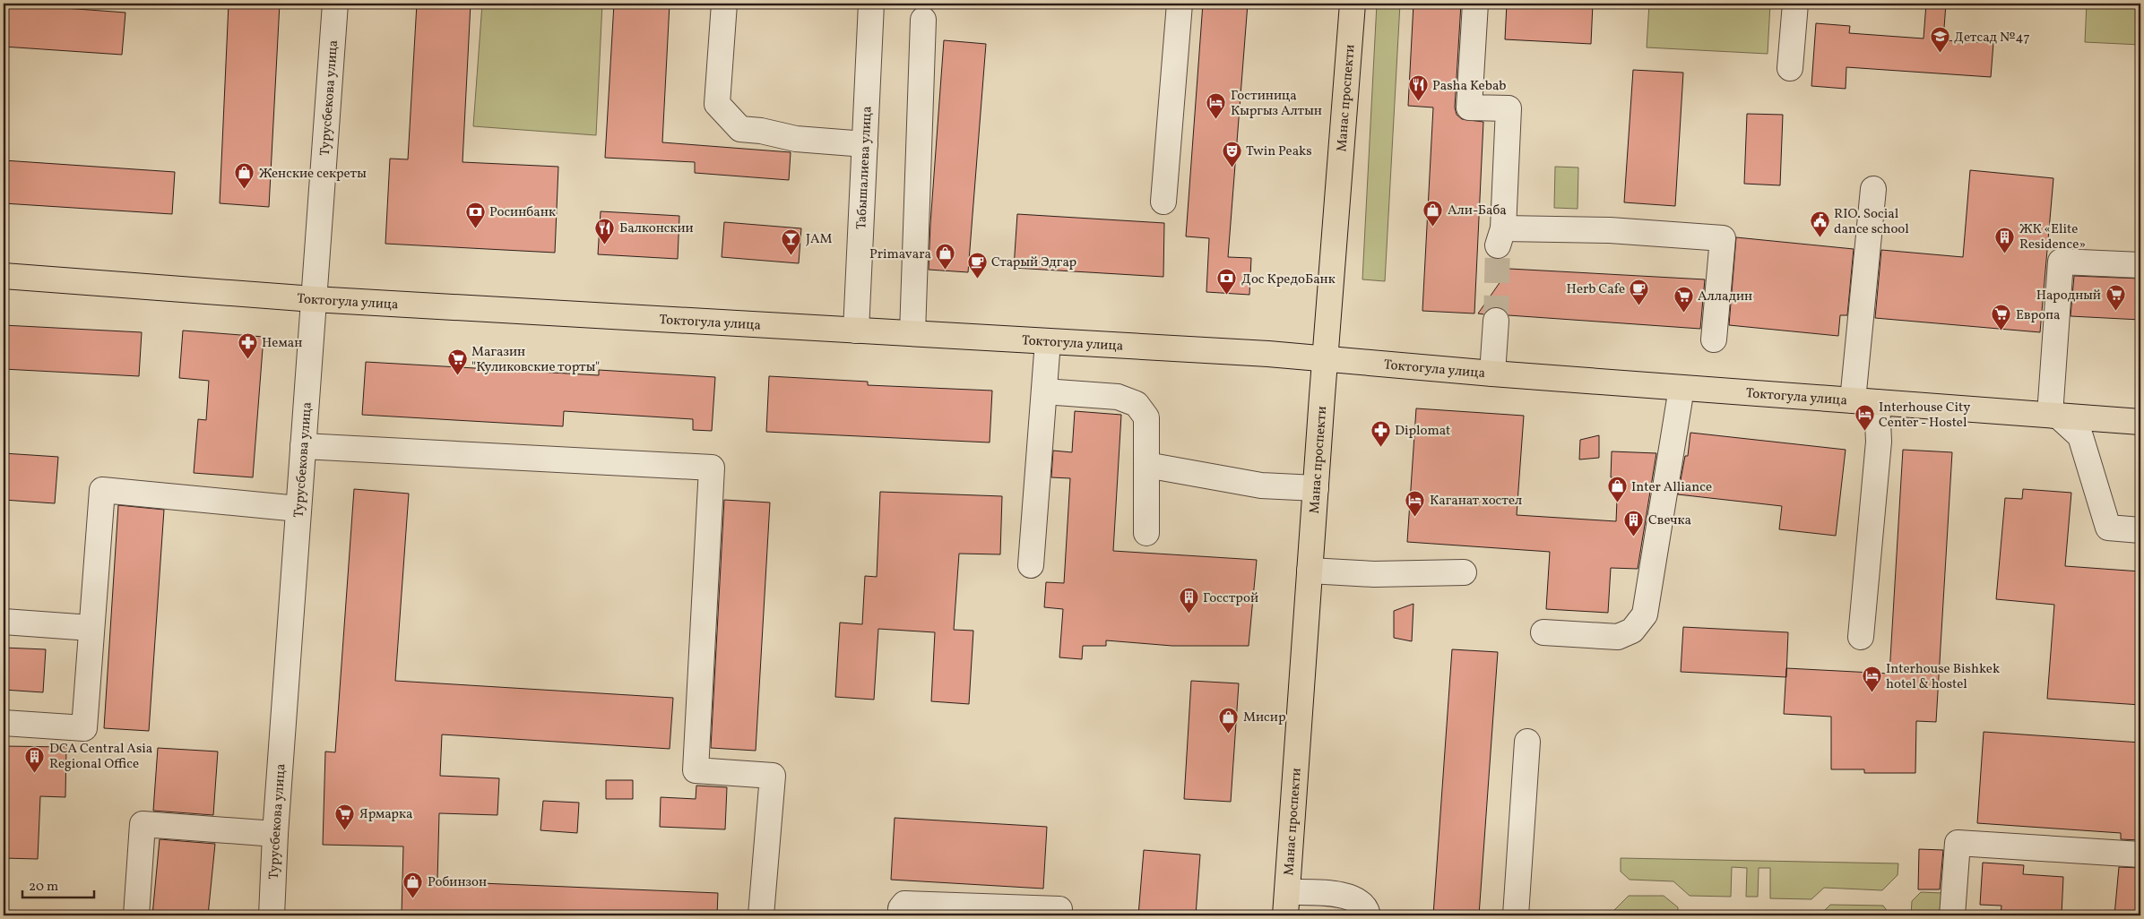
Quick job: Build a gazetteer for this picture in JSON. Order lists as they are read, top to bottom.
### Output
{
  "streets": {
    "main road": ["Манас проспекти", "Токтогула улица"],
    "street": ["Турусбекова улица", "Табышалиева улица"]
  },
  "crossings": [
    ["Турусбекова улица", "Токтогула улица"],
    ["Манас проспекти", "Токтогула улица"],
    ["Табышалиева улица", "Токтогула улица"]
  ],
  "places": {
    "school or university": ["Детсад №47"],
    "restaurant": ["Pasha Kebab", "Балконскии"],
    "hotel": [
      "Гостиница Кыргыз Алтын",
      "Interhouse City Center - Hostel",
      "Каганат хостел",
      "Interhouse Bishkek hotel & hostel"
    ],
    "theatre": ["Twin Peaks"],
    "shop": [
      "Женские секреты",
      "Али-Баба",
      "Primavara",
      "Inter Alliance",
      "Мисир",
      "Робинзон"
    ],
    "bank": ["Росинбанк", "Дос КредоБанк"],
    "public building": ["RIO. Social dance school"],
    "building": [
      "ЖК «Elite Residence»",
      "Свечка",
      "Госстрой",
      "DCA Central Asia Regional Office"
    ],
    "bar": ["JAM"],
    "cafe": ["Старый Эдгар", "Herb Cafe"],
    "supermarket": [
      "Народный",
      "Алладин",
      "Европа",
      "Магазин \"Куликовские торты\"",
      "Ярмарка"
    ],
    "pharmacy": ["Неман", "Diplomat"]
  },
  "scale_bar": "20 m"
}
